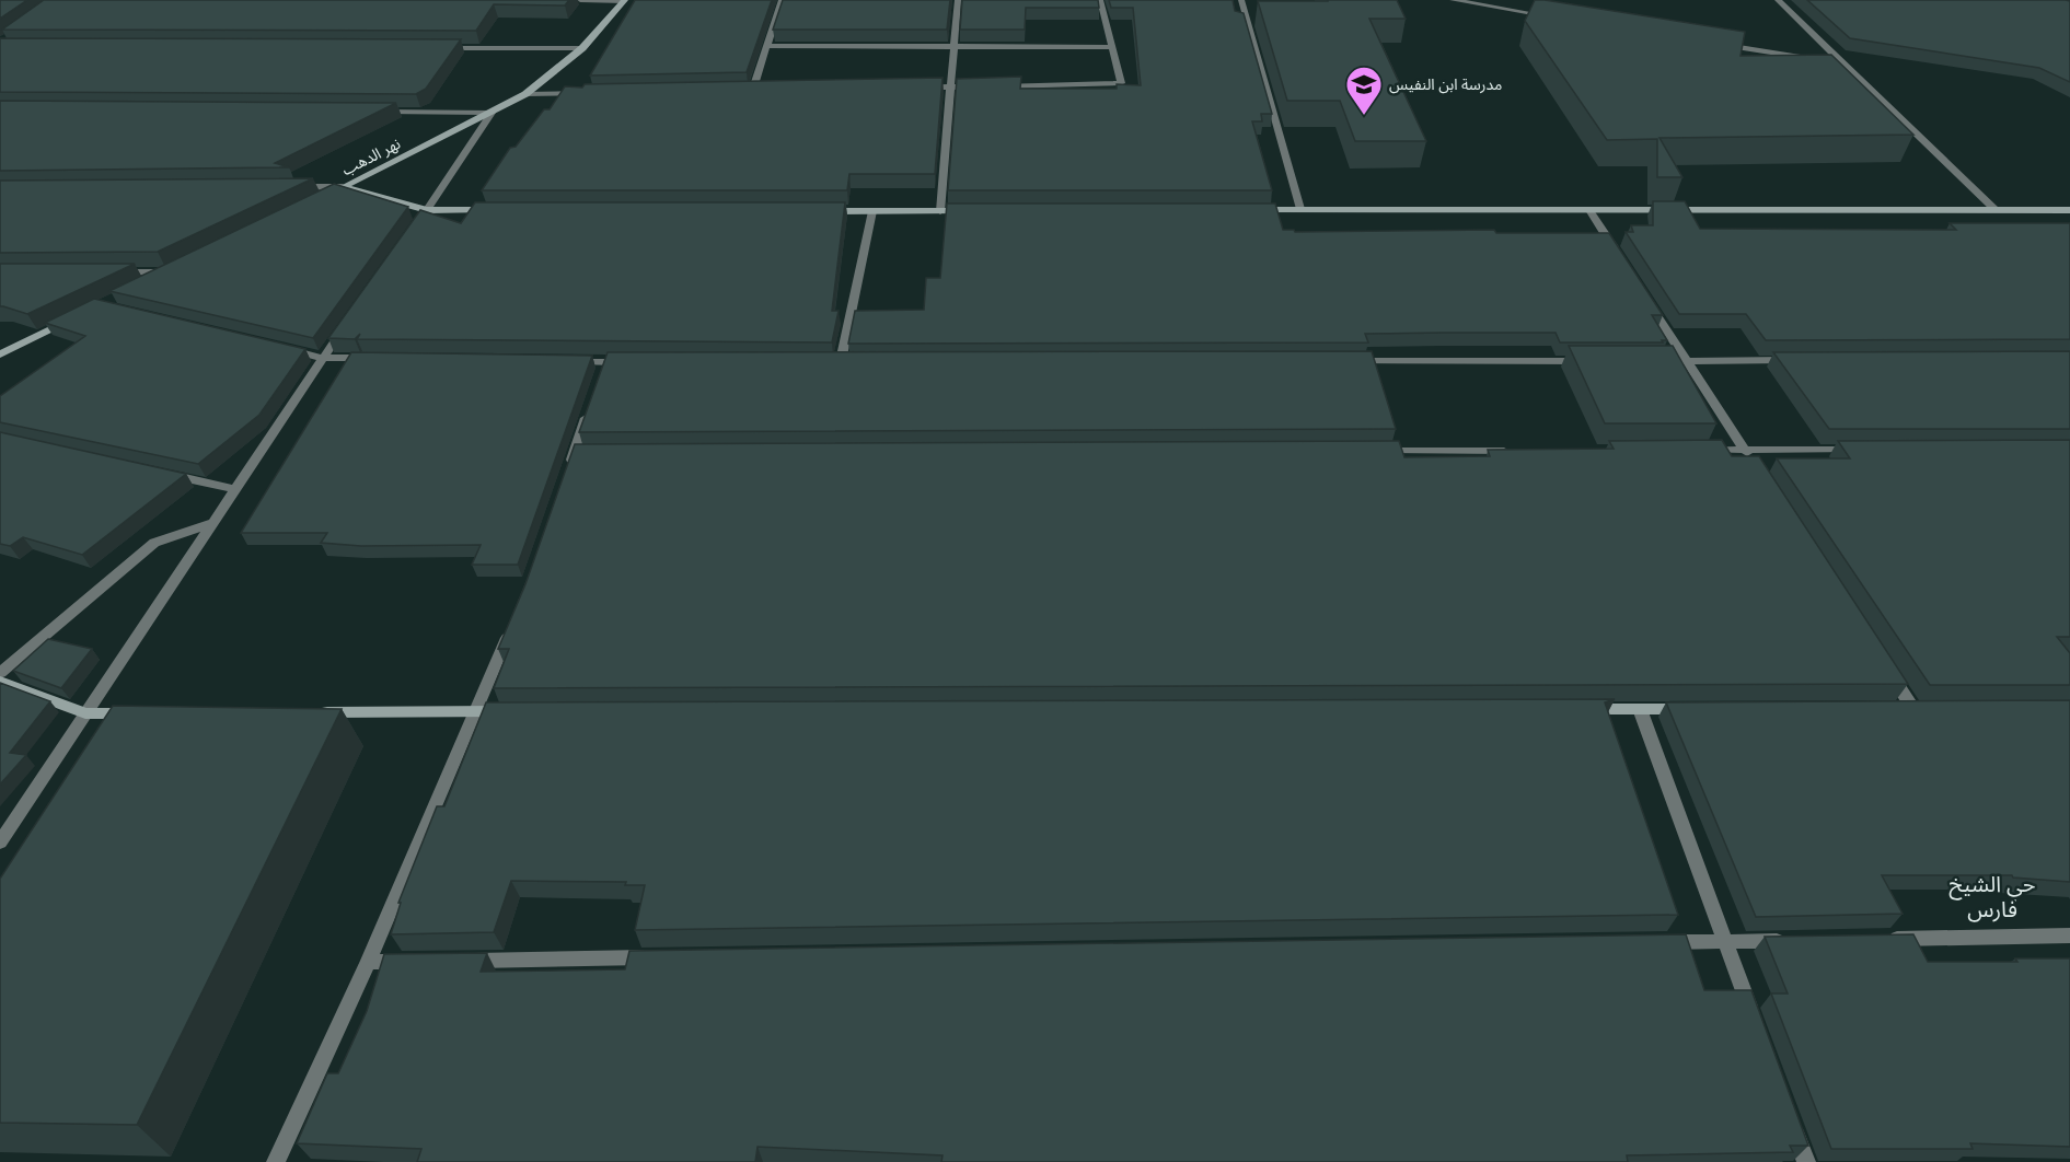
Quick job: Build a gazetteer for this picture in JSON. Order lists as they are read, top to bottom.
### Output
{
  "streets": {
    "street": ["نهر الدهب"]
  },
  "districts": ["حي الشيخ فارس"],
  "places": {
    "school or university": ["مدرسة ابن النفيس"]
  }
}
